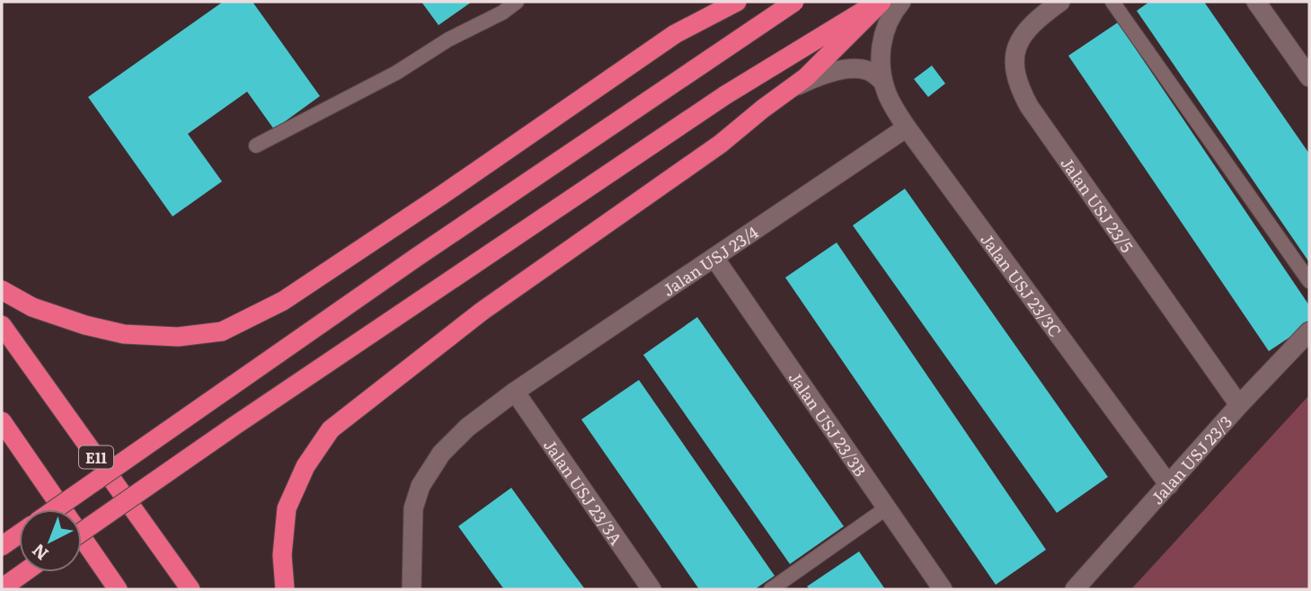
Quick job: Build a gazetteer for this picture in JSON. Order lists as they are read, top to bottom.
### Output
{
  "streets": {
    "highway": ["E11"],
    "street": [
      "Jalan USJ 23/5",
      "Jalan USJ 23/4",
      "Jalan USJ 23/3C",
      "Jalan USJ 23/3B",
      "Jalan USJ 23/3",
      "Jalan USJ 23/3A"
    ]
  },
  "crossings": [
    ["Jalan USJ 23/5", "Jalan USJ 23/3"],
    ["Jalan USJ 23/4", "Jalan USJ 23/3C"],
    ["Jalan USJ 23/4", "Jalan USJ 23/3B"],
    ["Jalan USJ 23/4", "Jalan USJ 23/3A"],
    ["Jalan USJ 23/3C", "Jalan USJ 23/3"]
  ],
  "north": "bottom left"
}
